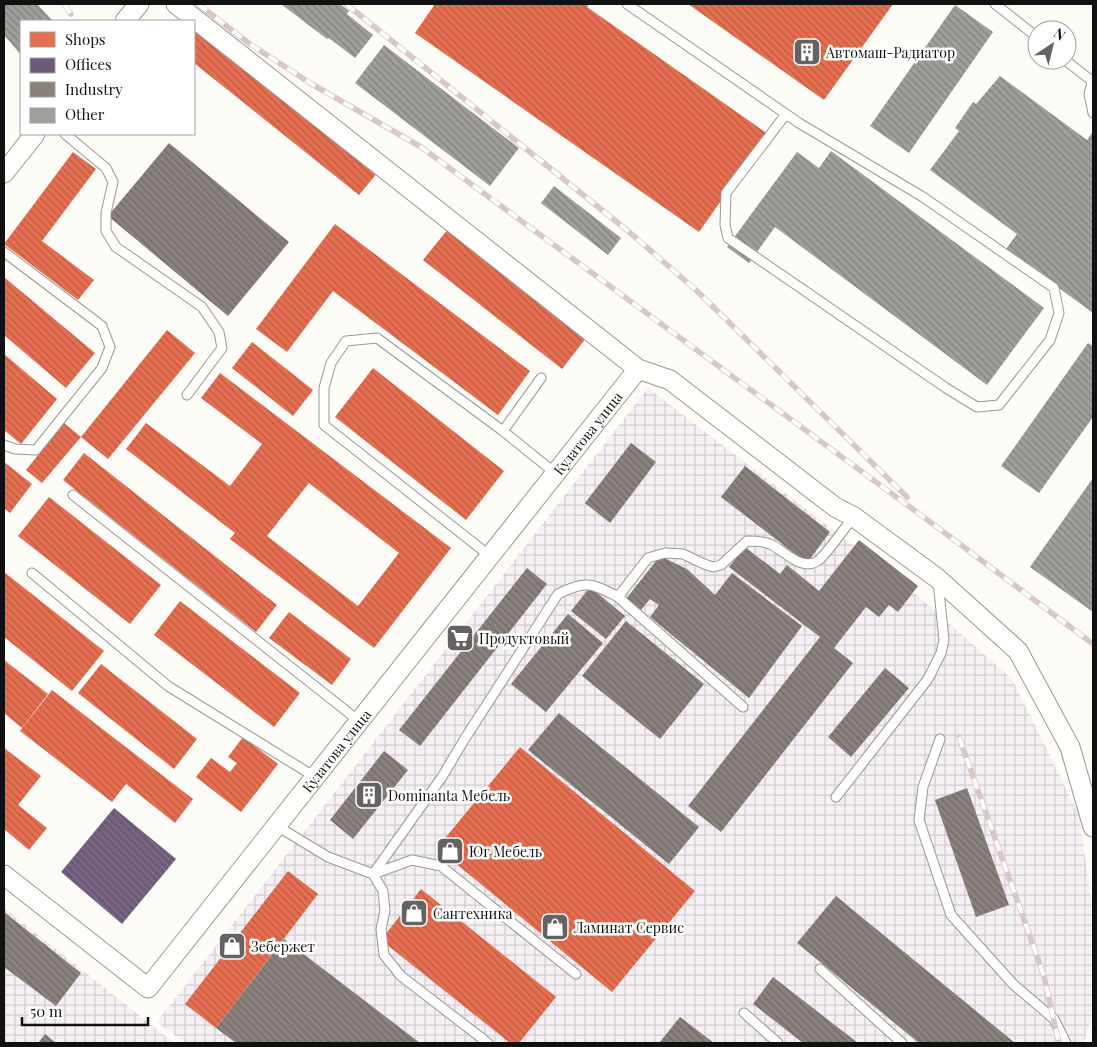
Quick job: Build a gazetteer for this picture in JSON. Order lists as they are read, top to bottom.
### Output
{
  "streets": {
    "street": ["Кулатова улица"]
  },
  "places": {
    "building": ["Автомаш-Радиатор", "Dominanta Мебель"],
    "supermarket": ["Продуктовый"],
    "shop": [
      "Юг Мебель",
      "Сантехника",
      "Ламинат Сервис",
      "Зебержет"
    ]
  },
  "legend": [
    "Shops",
    "Offices",
    "Industry",
    "Other"
  ],
  "scale_bar": "50 m",
  "north": "top right"
}
